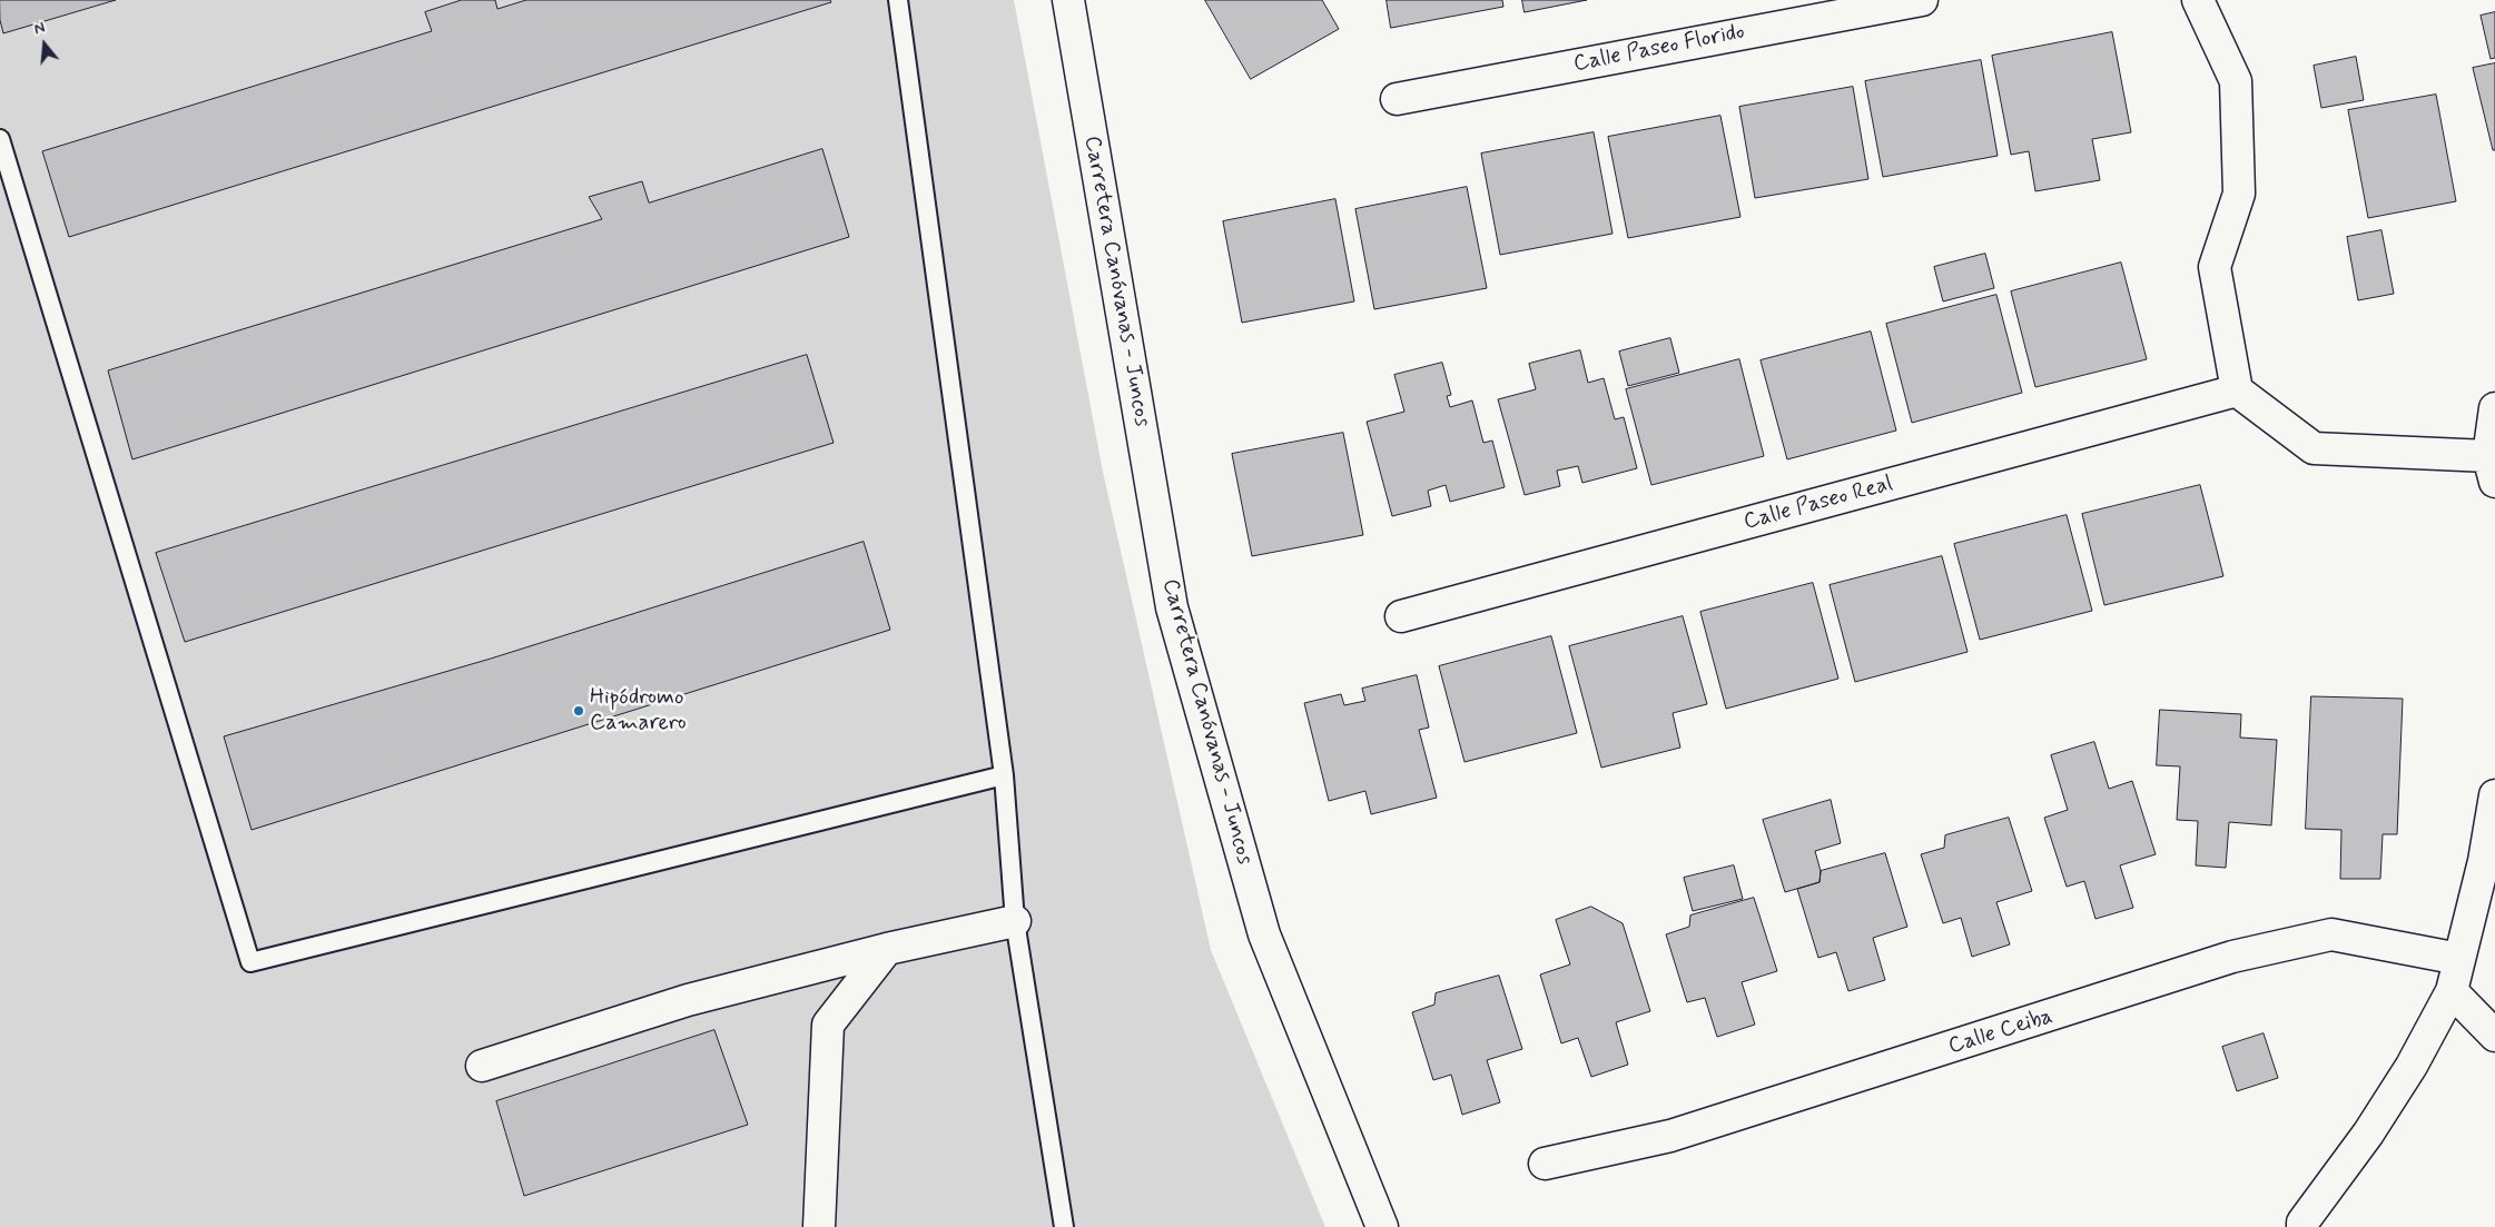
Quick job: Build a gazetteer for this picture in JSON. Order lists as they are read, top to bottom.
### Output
{
  "streets": {
    "street": [
      "Calle Paseo Florido",
      "Carretera Canóvanas - Juncos",
      "Calle Paseo Real",
      "Calle Ceiba"
    ]
  },
  "places": ["Hipódromo Camarero"],
  "north": "top"
}
